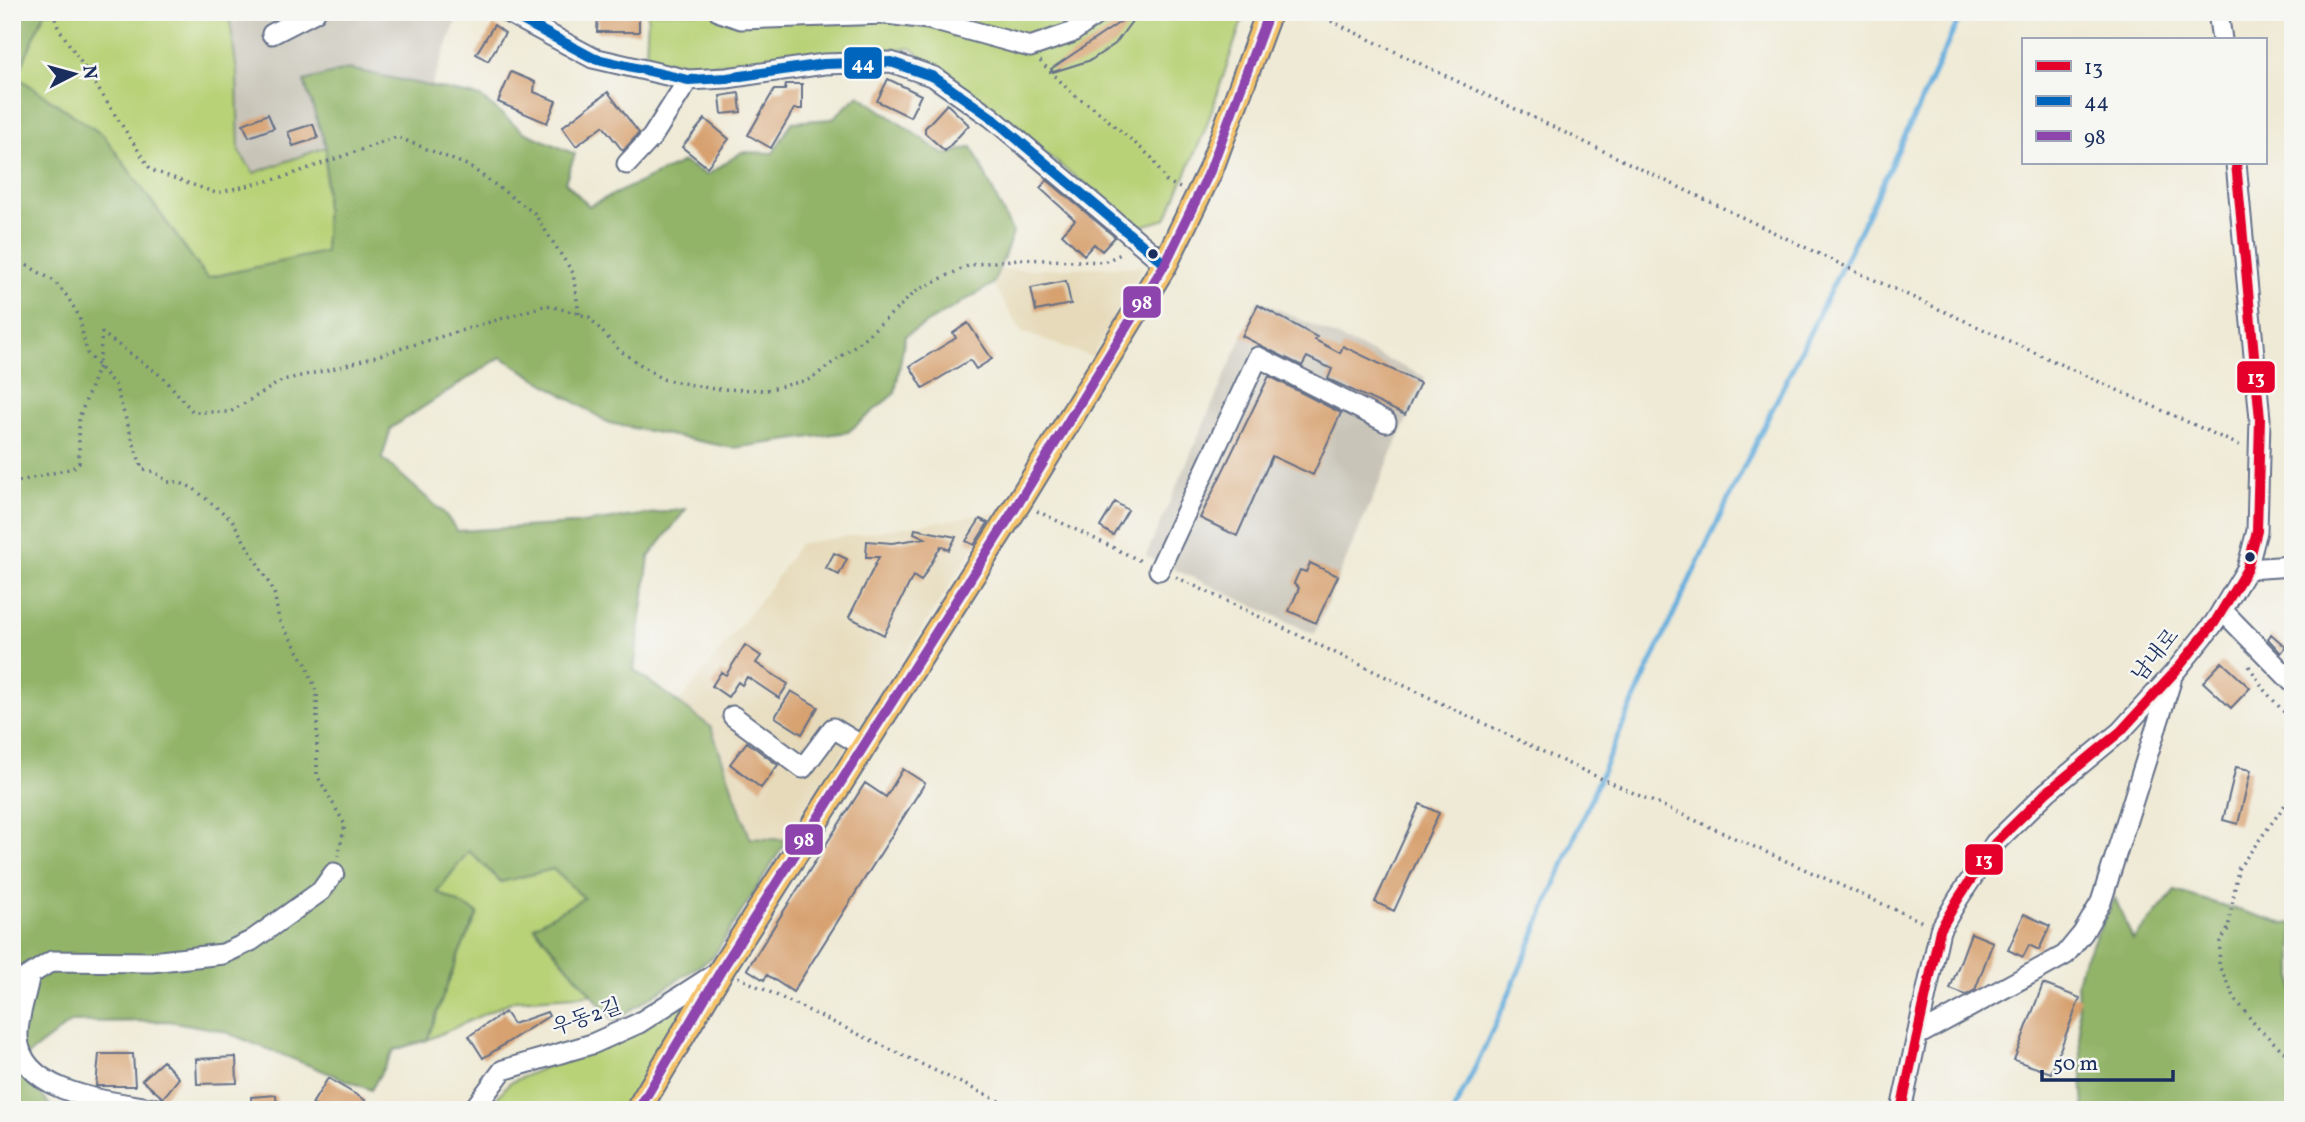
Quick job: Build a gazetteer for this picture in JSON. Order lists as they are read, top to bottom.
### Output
{
  "streets": {
    "street": ["남내로", "우동2길"]
  },
  "lines": ["transit line 44", "transit line 98", "transit line 13"],
  "legend": ["13", "44", "98"],
  "scale_bar": "50 m",
  "north": "right"
}
